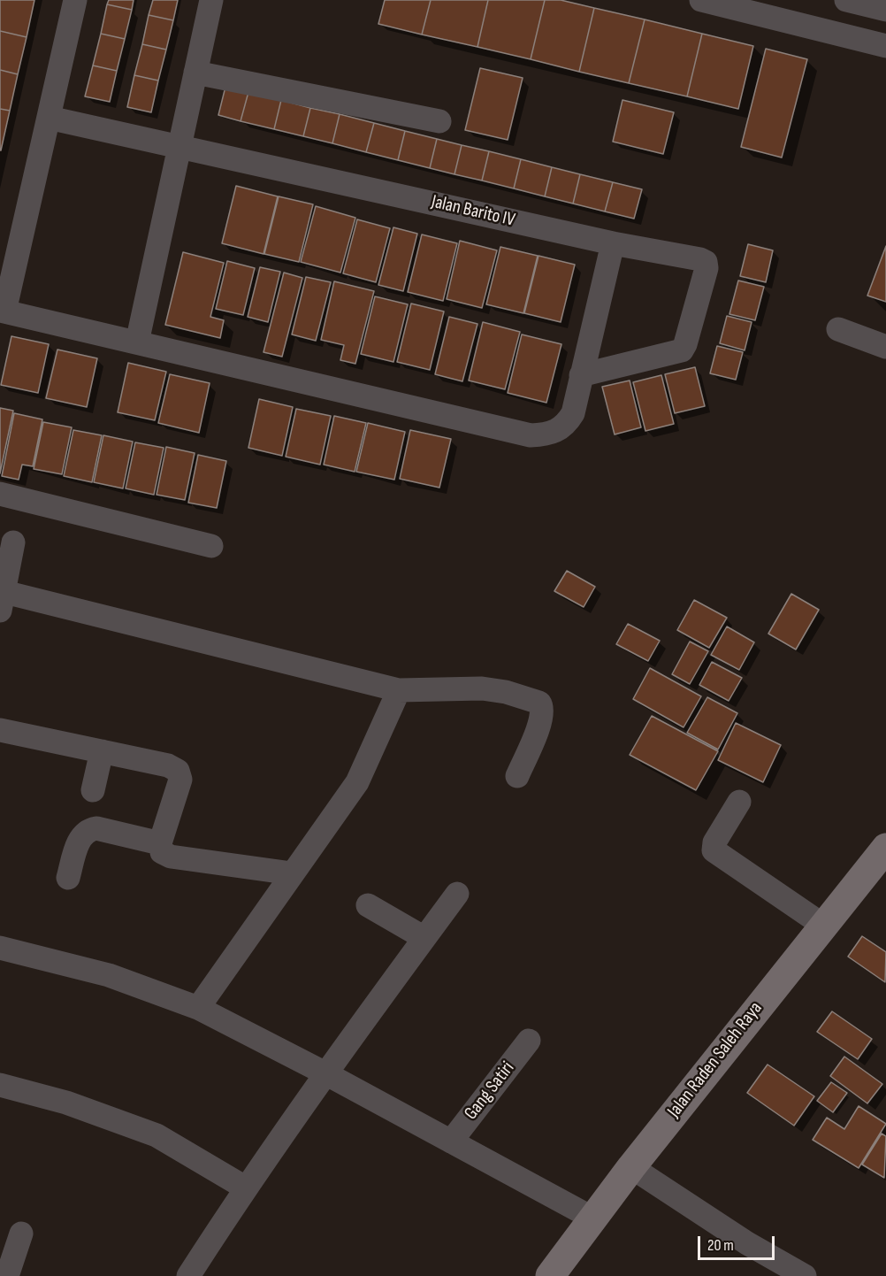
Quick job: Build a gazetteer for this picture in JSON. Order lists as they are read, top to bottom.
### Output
{
  "streets": {
    "main road": ["Jalan Raden Saleh Raya"],
    "street": ["Jalan Barito IV", "Gang Satiri"]
  },
  "scale_bar": "20 m"
}
